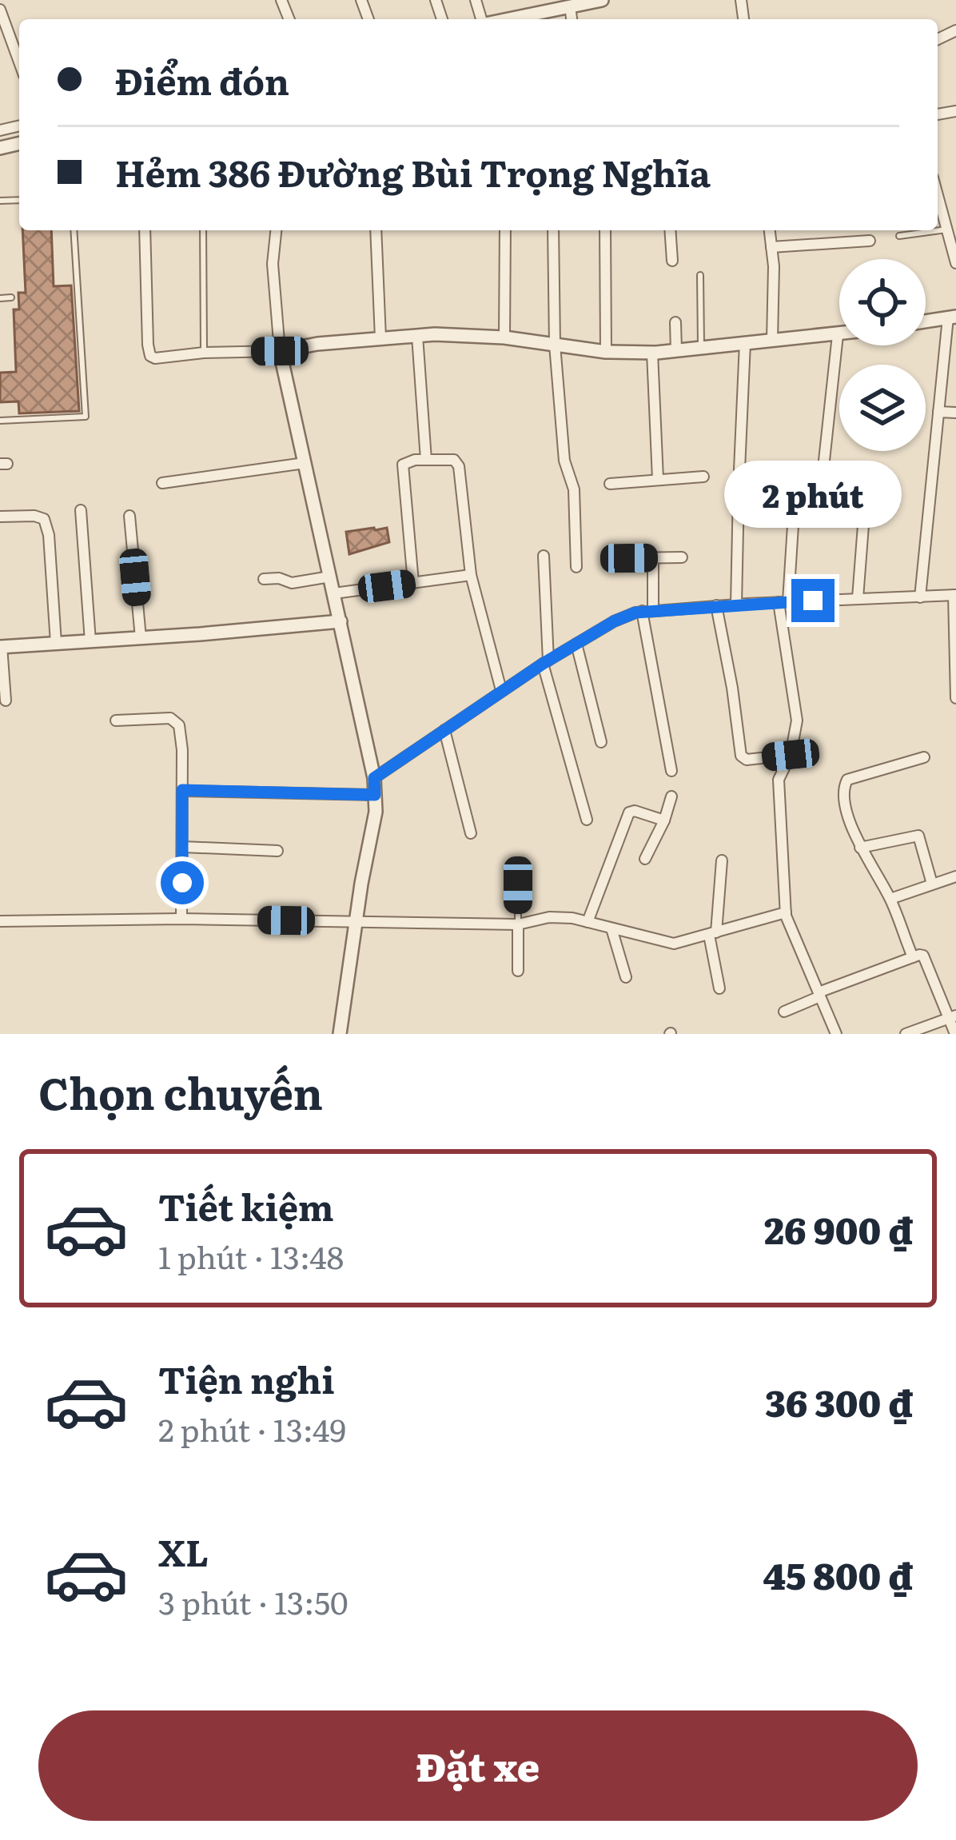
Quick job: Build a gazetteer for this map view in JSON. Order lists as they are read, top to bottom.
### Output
{
  "page": {
    "banner": ["Điểm đón", "Hẻm 386 Đường Bùi Trọng Nghĩa"],
    "bubble": "2 phút",
    "heading": "Chọn chuyến",
    "list": [
      {
        "name": "Tiết kiệm",
        "note": "1 phút · 13:48",
        "value": "26 900 ₫"
      },
      {
        "name": "Tiện nghi",
        "note": "2 phút · 13:49",
        "value": "36 300 ₫"
      },
      {
        "name": "XL",
        "note": "3 phút · 13:50",
        "value": "45 800 ₫"
      }
    ],
    "buttons": "Đặt xe"
  }
}
